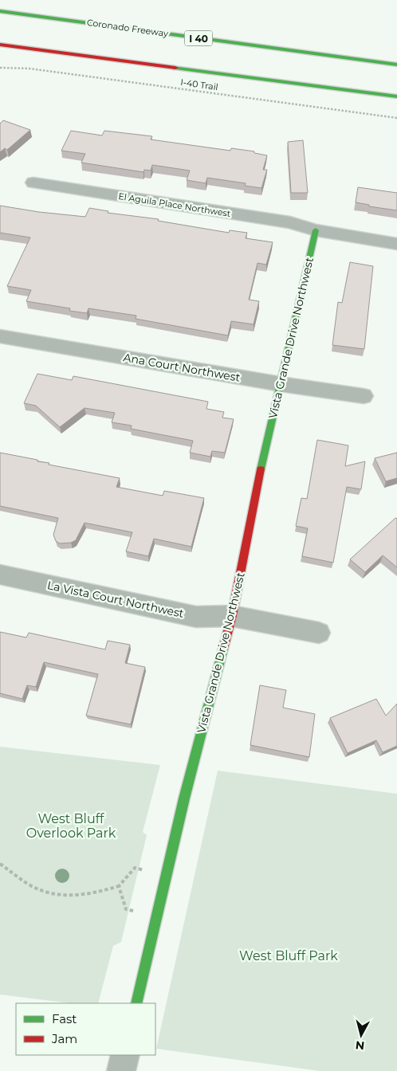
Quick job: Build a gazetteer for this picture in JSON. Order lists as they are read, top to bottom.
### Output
{
  "streets": {
    "main road": ["Coronado Freeway", "I 40", "Vista Grande Drive Northwest"],
    "street": ["El Aguila Place Northwest", "Ana Court Northwest", "La Vista Court Northwest"],
    "path": ["I-40 Trail"]
  },
  "crossings": [
    ["El Aguila Place Northwest", "Vista Grande Drive Northwest"],
    ["Vista Grande Drive Northwest", "Ana Court Northwest"],
    ["Vista Grande Drive Northwest", "La Vista Court Northwest"]
  ],
  "parks": ["West Bluff Overlook Park", "West Bluff Park"],
  "legend": ["Fast", "Jam"],
  "north": "bottom"
}
